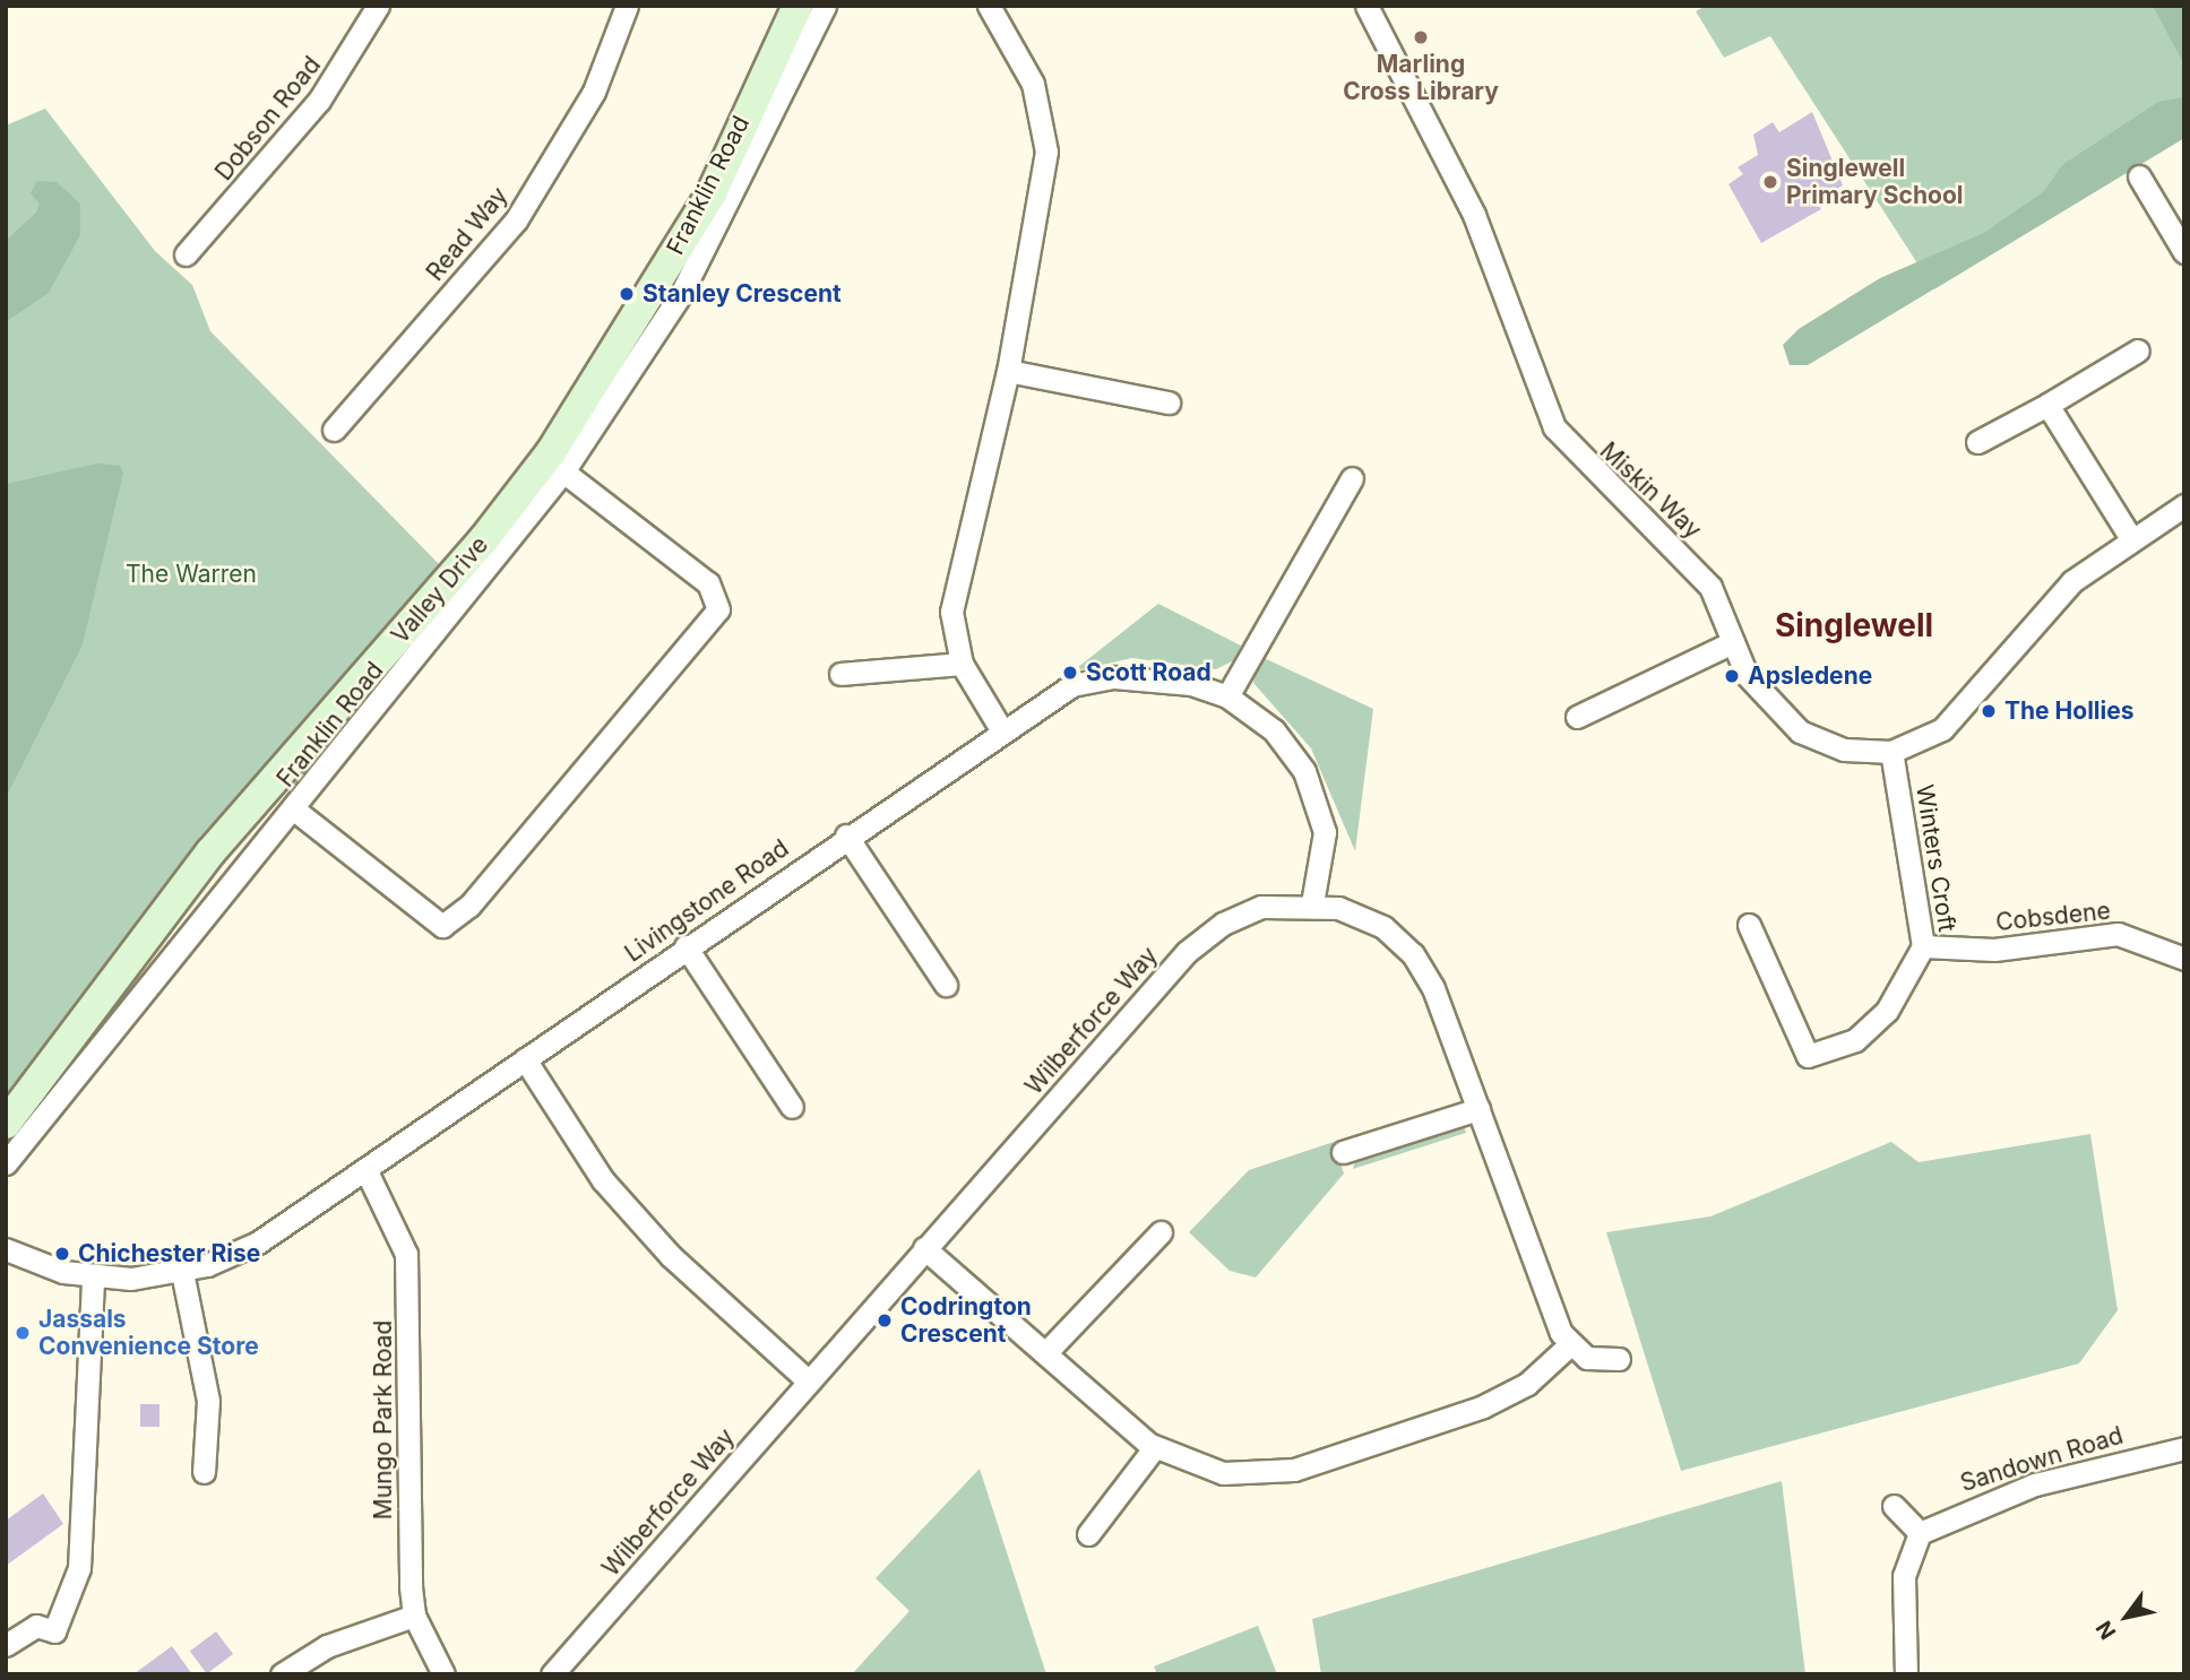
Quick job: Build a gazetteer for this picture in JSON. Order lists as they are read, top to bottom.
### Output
{
  "streets": {
    "street": [
      "Dobson Road",
      "Franklin Road",
      "Read Way",
      "Miskin Way",
      "Valley Drive",
      "Winters Croft",
      "Livingstone Road",
      "Cobsdene",
      "Wilberforce Way",
      "Mungo Park Road",
      "Sandown Road"
    ]
  },
  "crossings": [
    ["Miskin Way", "Winters Croft"],
    ["Winters Croft", "Cobsdene"],
    ["Livingstone Road", "Wilberforce Way"],
    ["Livingstone Road", "Mungo Park Road"]
  ],
  "districts": ["Singlewell"],
  "parks": ["The Warren"],
  "places": [
    "Marling Cross Library",
    "Singlewell Primary School",
    "Stanley Crescent",
    "Scott Road",
    "Apsledene",
    "The Hollies",
    "Chichester Rise",
    "Codrington Crescent",
    "Jassals Convenience Store"
  ],
  "north": "bottom left"
}
